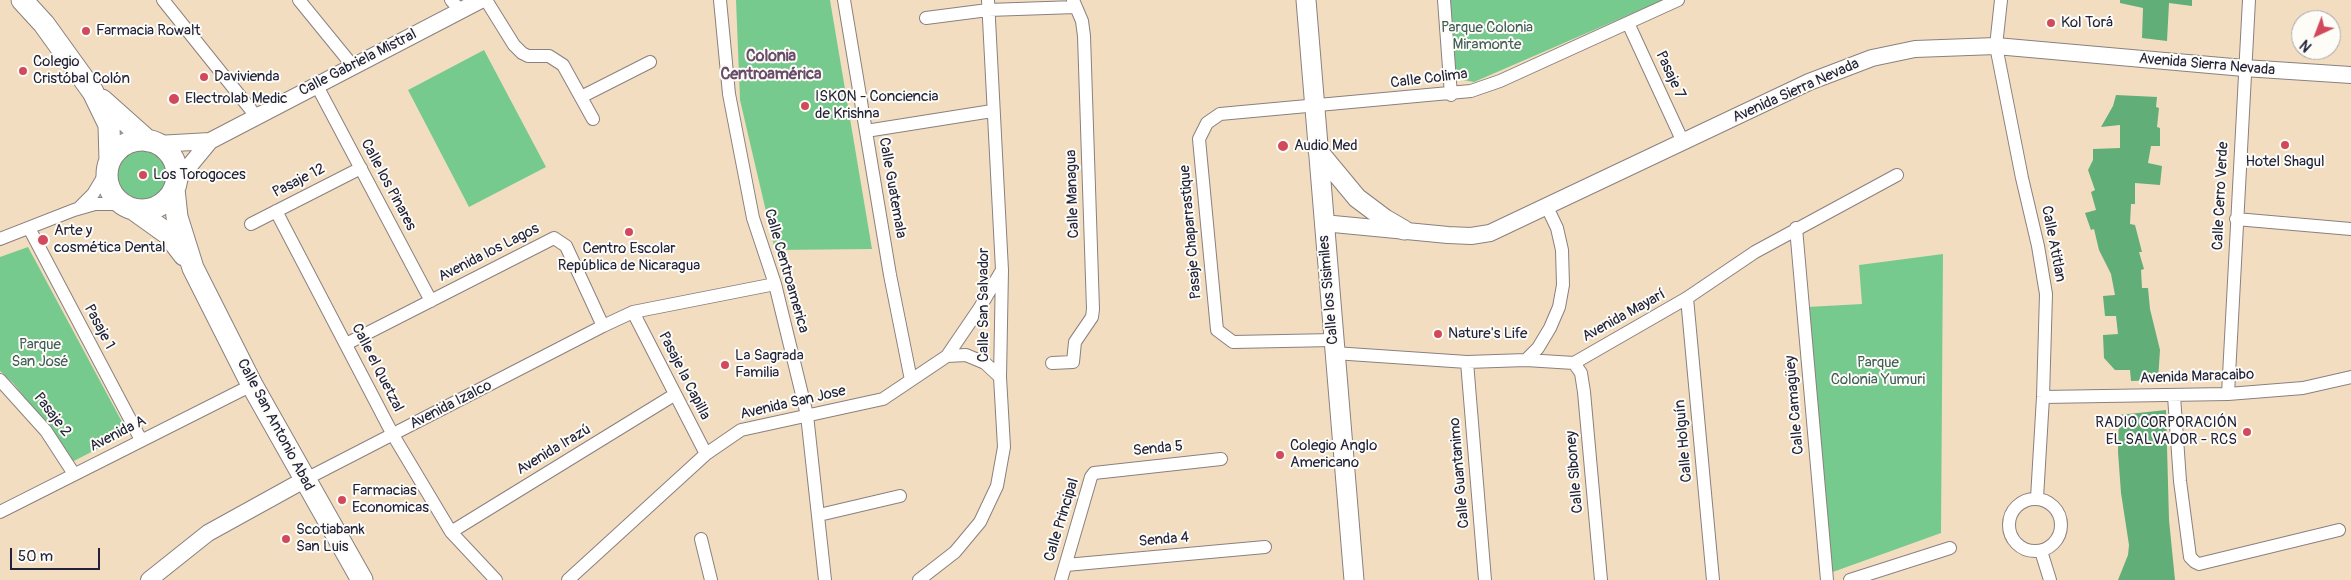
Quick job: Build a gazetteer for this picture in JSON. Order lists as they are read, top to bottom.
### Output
{
  "streets": {
    "main road": ["Calle los Sisimiles", "Calle San Antonio Abad"],
    "street": [
      "Calle Gabriela Mistral",
      "Avenida Sierra Nevada",
      "Pasaje 7",
      "Calle Colima",
      "Pasaje 12",
      "Calle los Pinares",
      "Calle Guatemala",
      "Calle Managua",
      "Calle Cerro Verde",
      "Pasaje Chaparrastique",
      "Calle Atitlan",
      "Avenida los Lagos",
      "Calle Centroamerica",
      "Calle San Salvador",
      "Avenida Mayarí",
      "Pasaje 1",
      "Calle el Quetzal",
      "Pasaje la Capilla",
      "Avenida Maracaibo",
      "Avenida San Jose",
      "Avenida Izalco",
      "Calle Camagüey",
      "Pasaje 2",
      "Avenida A",
      "Calle Holguín",
      "Senda 5",
      "Avenida Irazú",
      "Calle Siboney",
      "Calle Guantanimo",
      "Calle Principal",
      "Senda 4"
    ]
  },
  "crossings": [
    ["Calle Gabriela Mistral", "Calle los Pinares"],
    ["Calle Gabriela Mistral", "Calle San Antonio Abad"],
    ["Avenida Sierra Nevada", "Pasaje 7"],
    ["Avenida Sierra Nevada", "Calle Cerro Verde"],
    ["Avenida Sierra Nevada", "Calle Atitlan"],
    ["Avenida Sierra Nevada", "Calle los Sisimiles"],
    ["Pasaje 7", "Calle Colima"],
    ["Calle Colima", "Pasaje Chaparrastique"],
    ["Calle Colima", "Calle los Sisimiles"],
    ["Pasaje 12", "Calle los Pinares"],
    ["Pasaje 12", "Calle el Quetzal"],
    ["Calle los Pinares", "Avenida los Lagos"],
    ["Calle Guatemala", "Avenida San Jose"],
    ["Calle Cerro Verde", "Avenida Maracaibo"],
    ["Pasaje Chaparrastique", "Calle los Sisimiles"],
    ["Pasaje Chaparrastique", "Avenida Mayarí"],
    ["Calle Atitlan", "Avenida Maracaibo"],
    ["Avenida los Lagos", "Calle el Quetzal"],
    ["Avenida los Lagos", "Avenida Izalco"],
    ["Calle Centroamerica", "Avenida San Jose"],
    ["Calle Centroamerica", "Avenida Izalco"],
    ["Calle los Sisimiles", "Avenida Mayarí"],
    ["Calle San Salvador", "Avenida San Jose"],
    ["Avenida Mayarí", "Calle Camagüey"],
    ["Avenida Mayarí", "Calle Holguín"],
    ["Avenida Mayarí", "Calle Siboney"],
    ["Avenida Mayarí", "Calle Guantanimo"],
    ["Pasaje 1", "Avenida A"],
    ["Calle el Quetzal", "Avenida Izalco"],
    ["Calle el Quetzal", "Avenida Irazú"],
    ["Pasaje la Capilla", "Avenida San Jose"],
    ["Pasaje la Capilla", "Avenida Izalco"],
    ["Pasaje la Capilla", "Avenida Irazú"],
    ["Avenida Izalco", "Calle San Antonio Abad"],
    ["Pasaje 2", "Avenida A"],
    ["Calle San Antonio Abad", "Avenida A"],
    ["Senda 5", "Calle Principal"],
    ["Calle Principal", "Senda 4"]
  ],
  "districts": ["Colonia Centroamérica"],
  "parks": ["Parque Colonia Miramonte", "Parque San José", "Parque Colonia Yumuri"],
  "places": [
    "Kol Torá",
    "Farmacia Rowalt",
    "Colegio Cristóbal Colón",
    "Davivienda",
    "Electrolab Medic",
    "ISKON - Conciencia de Krishna",
    "Hotel Shagul",
    "Audio Med",
    "Los Torogoces",
    "Centro Escolar República de Nicaragua",
    "Arte y cosmética Dental",
    "Nature's Life",
    "La Sagrada Familia",
    "RADIO CORPORACIÓN EL SALVADOR - RCS",
    "Colegio Anglo Americano",
    "Farmacias Economicas",
    "Scotiabank San Luis"
  ],
  "scale_bar": "50 m",
  "north": "bottom left"
}
